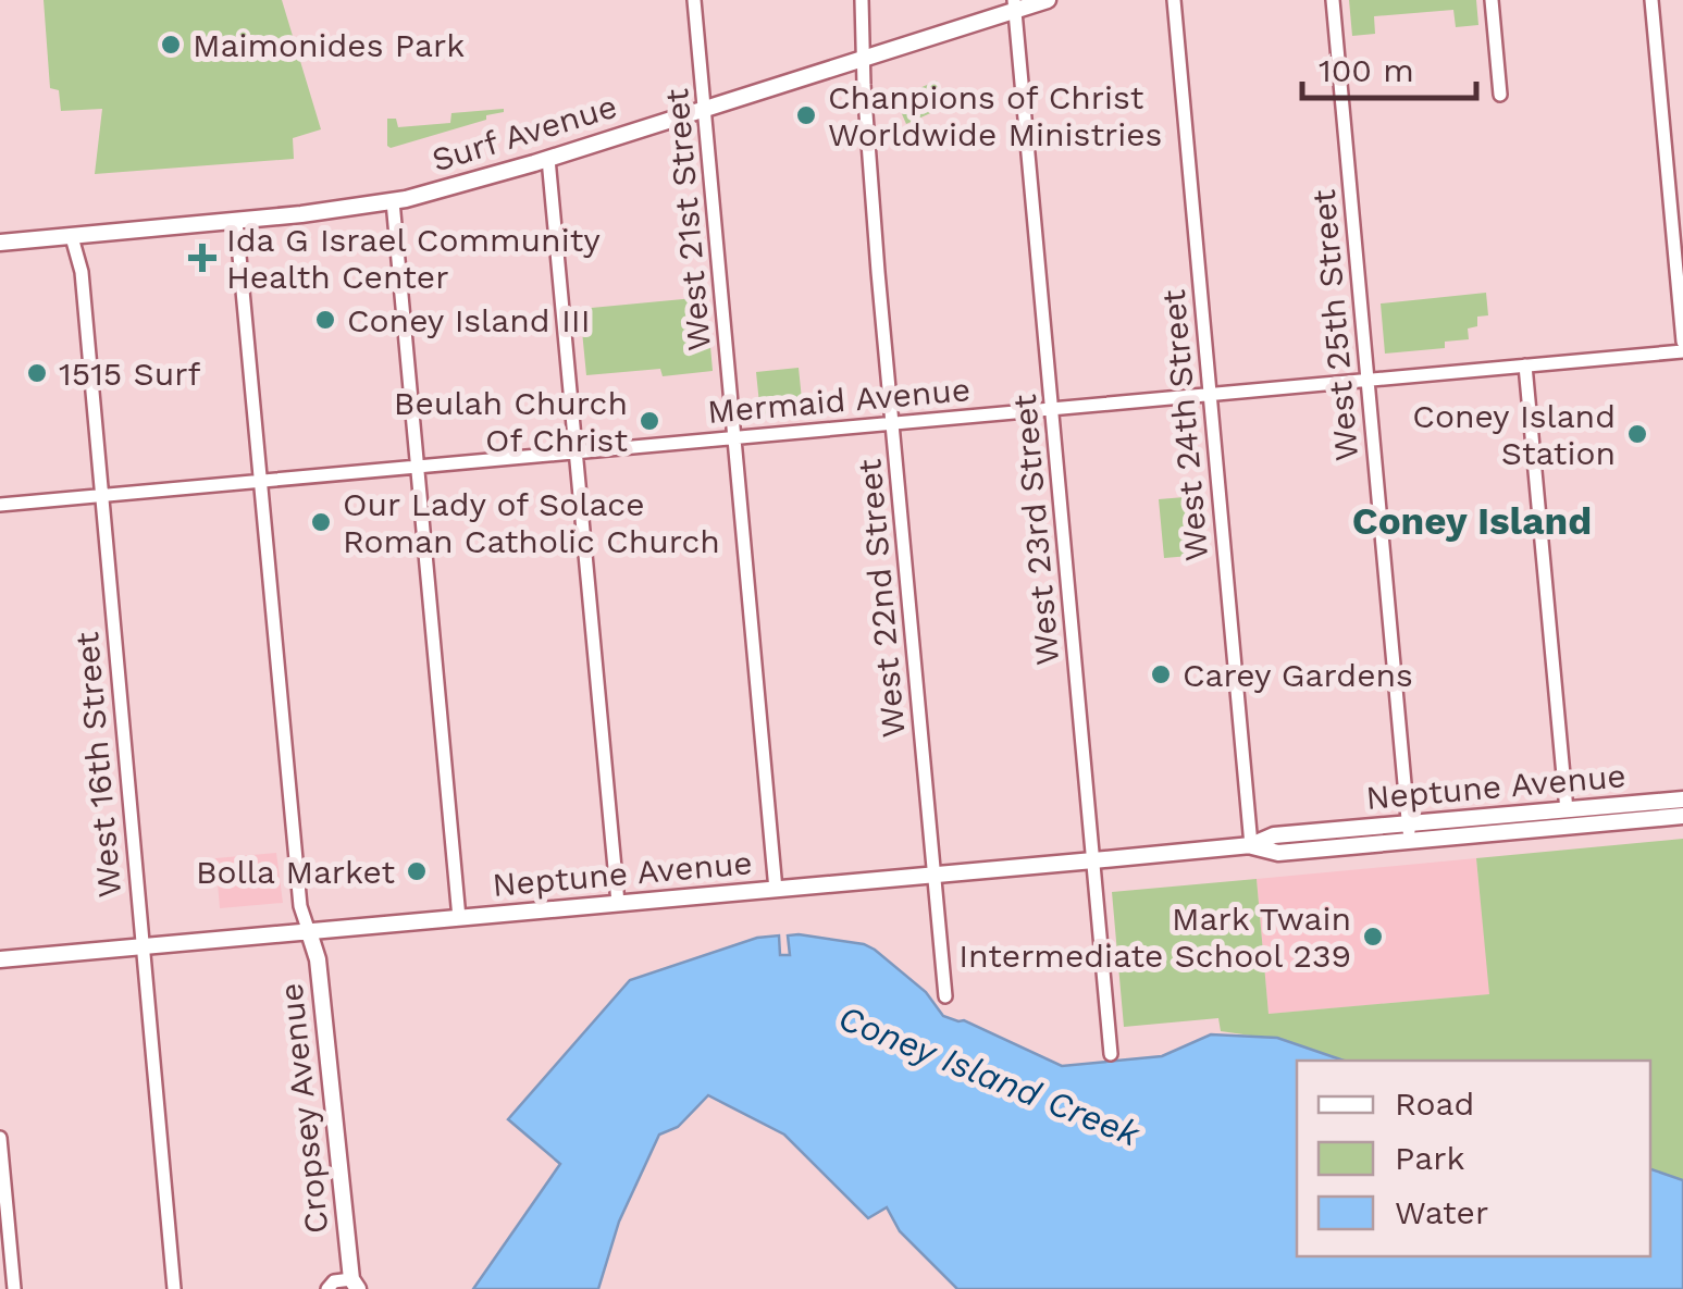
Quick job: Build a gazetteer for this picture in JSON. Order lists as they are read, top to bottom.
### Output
{
  "streets": {
    "main road": ["Surf Avenue", "Neptune Avenue", "Cropsey Avenue"],
    "street": [
      "West 21st Street",
      "West 25th Street",
      "Mermaid Avenue",
      "West 24th Street",
      "West 23rd Street",
      "West 22nd Street",
      "West 16th Street"
    ]
  },
  "crossings": [
    ["Surf Avenue", "West 21st Street"],
    ["Surf Avenue", "West 23rd Street"],
    ["Surf Avenue", "West 22nd Street"],
    ["Surf Avenue", "West 16th Street"],
    ["West 21st Street", "Mermaid Avenue"],
    ["West 21st Street", "Neptune Avenue"],
    ["West 25th Street", "Mermaid Avenue"],
    ["West 25th Street", "Neptune Avenue"],
    ["Mermaid Avenue", "West 24th Street"],
    ["Mermaid Avenue", "West 23rd Street"],
    ["Mermaid Avenue", "West 22nd Street"],
    ["Mermaid Avenue", "West 16th Street"],
    ["West 24th Street", "Neptune Avenue"],
    ["West 23rd Street", "Neptune Avenue"],
    ["West 22nd Street", "Neptune Avenue"],
    ["West 16th Street", "Neptune Avenue"],
    ["Neptune Avenue", "Cropsey Avenue"]
  ],
  "districts": ["Coney Island"],
  "water": ["Coney Island Creek"],
  "places": {
    "other": [
      "Maimonides Park",
      "Chanpions of Christ Worldwide Ministries",
      "Coney Island III",
      "1515 Surf",
      "Beulah Church Of Christ",
      "Coney Island Station",
      "Our Lady of Solace Roman Catholic Church",
      "Carey Gardens",
      "Bolla Market",
      "Mark Twain Intermediate School 239"
    ],
    "health": ["Ida G Israel Community Health Center"]
  },
  "legend": ["Road", "Park", "Water"],
  "scale_bar": "100 m"
}
